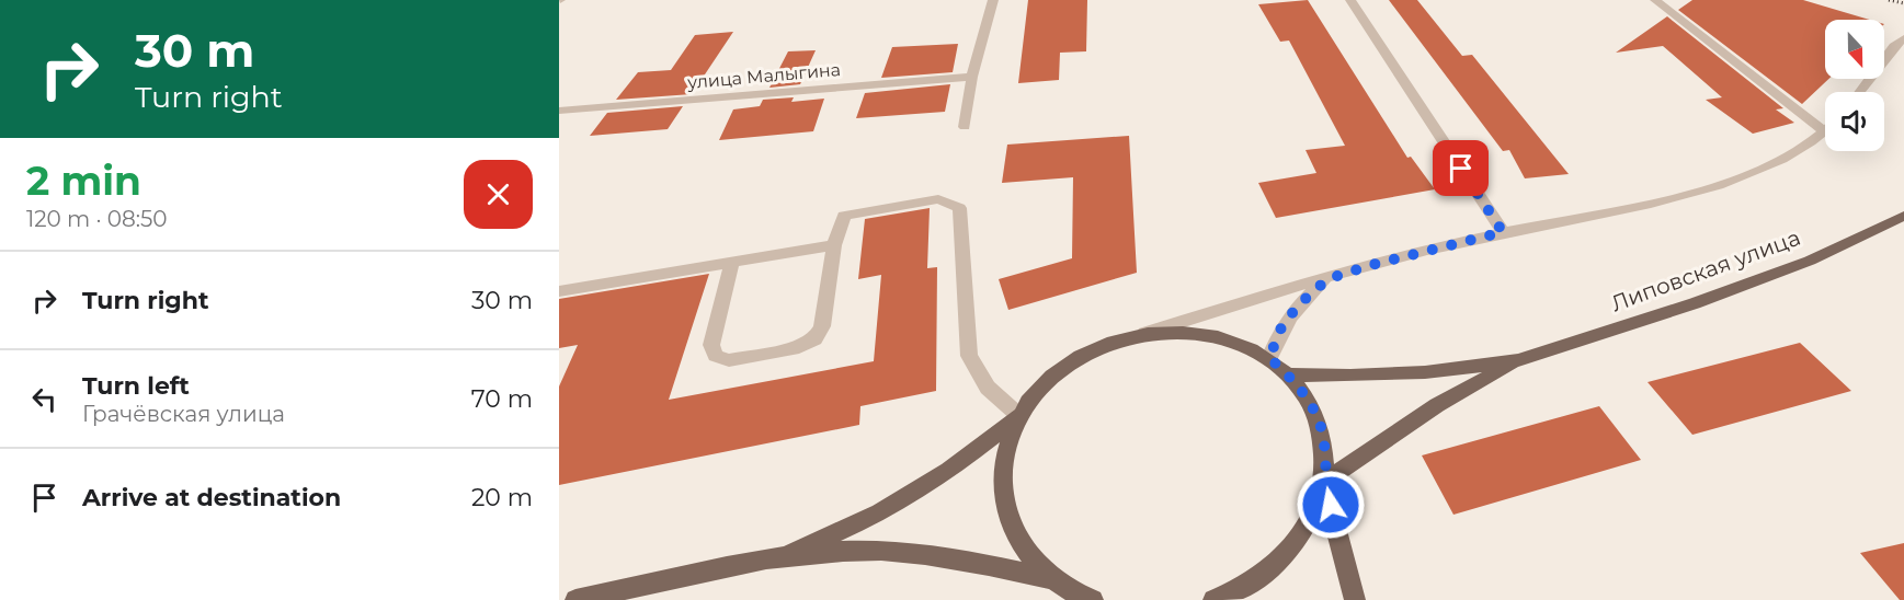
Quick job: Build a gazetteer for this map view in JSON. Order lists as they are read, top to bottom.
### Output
{
  "streets": {
    "main road": ["Липовская улица"],
    "street": ["улица Малыгина"]
  },
  "north": "bottom",
  "page": {
    "turn": ["30 m", "Turn right"],
    "heading": ["2 min", "120 m · 08:50"],
    "list": [
      {
        "name": "Turn right",
        "value": "30 m"
      },
      {
        "name": "Turn left",
        "note": "Грачёвская улица",
        "value": "70 m"
      },
      {
        "name": "Arrive at destination",
        "value": "20 m"
      }
    ]
  }
}
